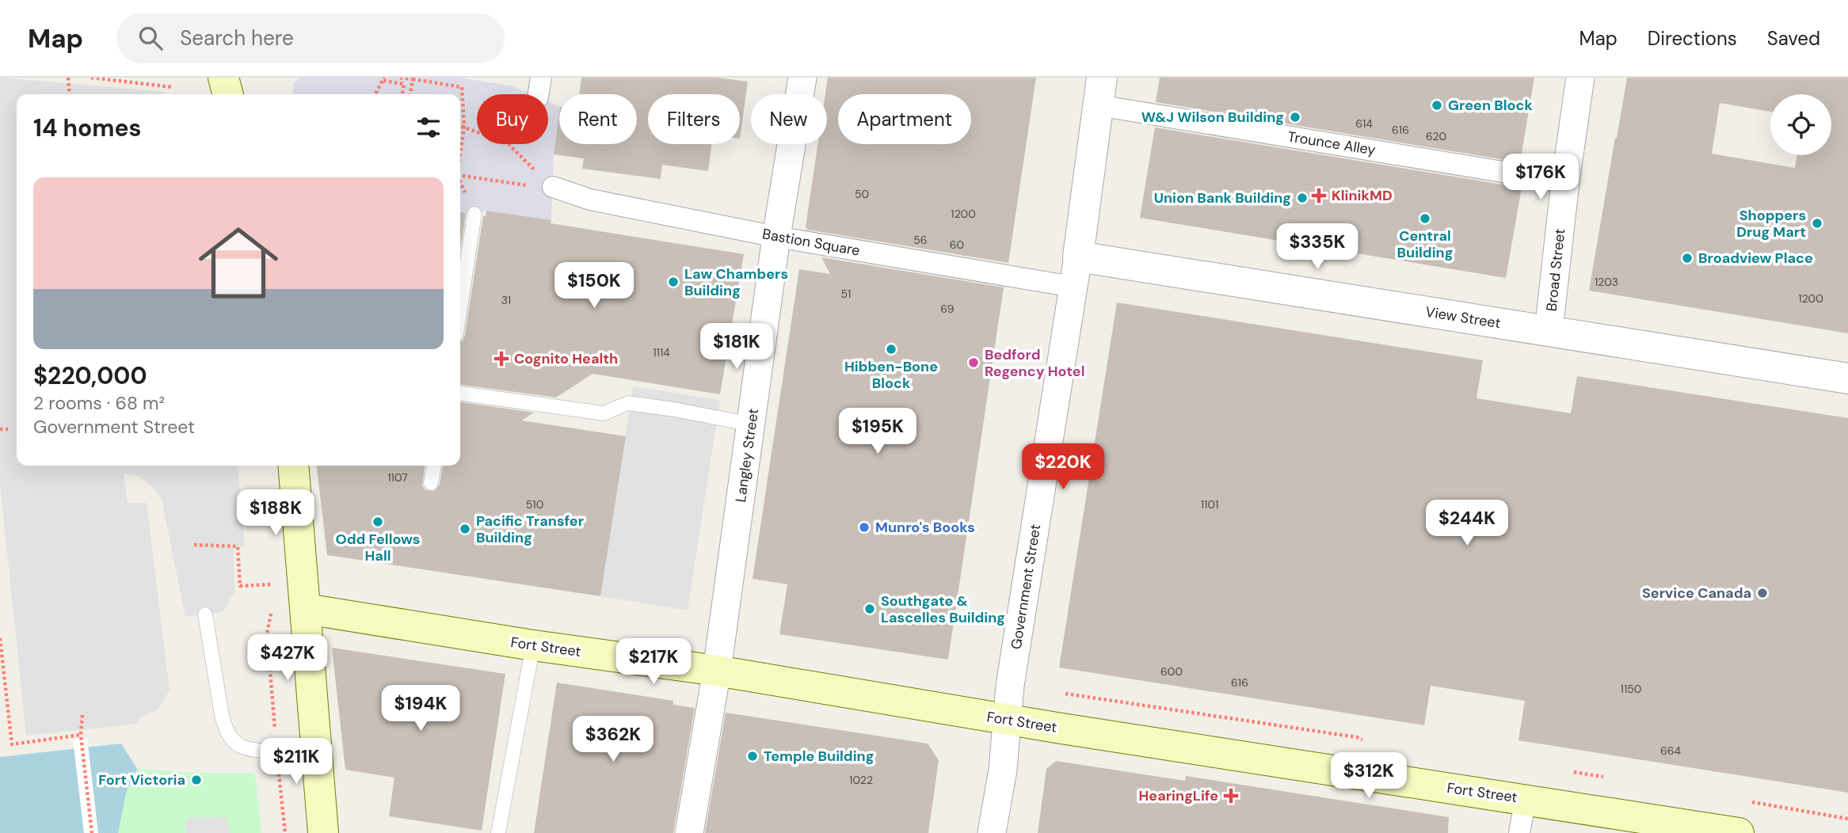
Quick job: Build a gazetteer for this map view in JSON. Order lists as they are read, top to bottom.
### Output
{
  "streets": {
    "main road": ["Fort Street"],
    "street": [
      "Trounce Alley",
      "Bastion Square",
      "Broad Street",
      "View Street",
      "Langley Street",
      "Government Street"
    ]
  },
  "crossings": [
    ["Trounce Alley", "Broad Street"],
    ["Trounce Alley", "Government Street"],
    ["Bastion Square", "Langley Street"],
    ["Bastion Square", "Government Street"],
    ["Broad Street", "View Street"],
    ["View Street", "Government Street"],
    ["Langley Street", "Fort Street"],
    ["Government Street", "Fort Street"]
  ],
  "places": {
    "other": [
      "Green Block",
      "W&J Wilson Building",
      "Union Bank Building",
      "Central Building",
      "Shoppers Drug Mart",
      "Broadview Place",
      "Law Chambers Building",
      "Hibben-Bone Block",
      "Bedford Regency Hotel",
      "Odd Fellows Hall",
      "Munro's Books",
      "Pacific Transfer Building",
      "Service Canada",
      "Southgate & Lascelles Building",
      "Temple Building",
      "Fort Victoria"
    ],
    "health": ["KlinikMD", "Cognito Health", "HearingLife"]
  },
  "house_numbers": [
    "614",
    "616",
    "620",
    "50",
    "1200",
    "56",
    "60",
    "1203",
    "51",
    "1200",
    "31",
    "69",
    "1114",
    "1107",
    "510",
    "1101",
    "600",
    "616",
    "1150",
    "664",
    "1022"
  ],
  "page": {
    "header": "Map",
    "search": "Search here",
    "nav": ["Map", "Directions", "Saved"],
    "chip": [
      "Buy",
      "Rent",
      "Filters",
      "New",
      "Apartment"
    ],
    "heading": "14 homes",
    "price": [
      "$176K",
      "$335K",
      "$150K",
      "$181K",
      "$195K",
      "$220K",
      "$188K",
      "$244K",
      "$427K",
      "$217K",
      "$194K",
      "$362K",
      "$211K",
      "$312K"
    ],
    "list": [
      {
        "name": "$220,000",
        "note": "2 rooms · 68 m² · Government Street"
      }
    ]
  }
}
